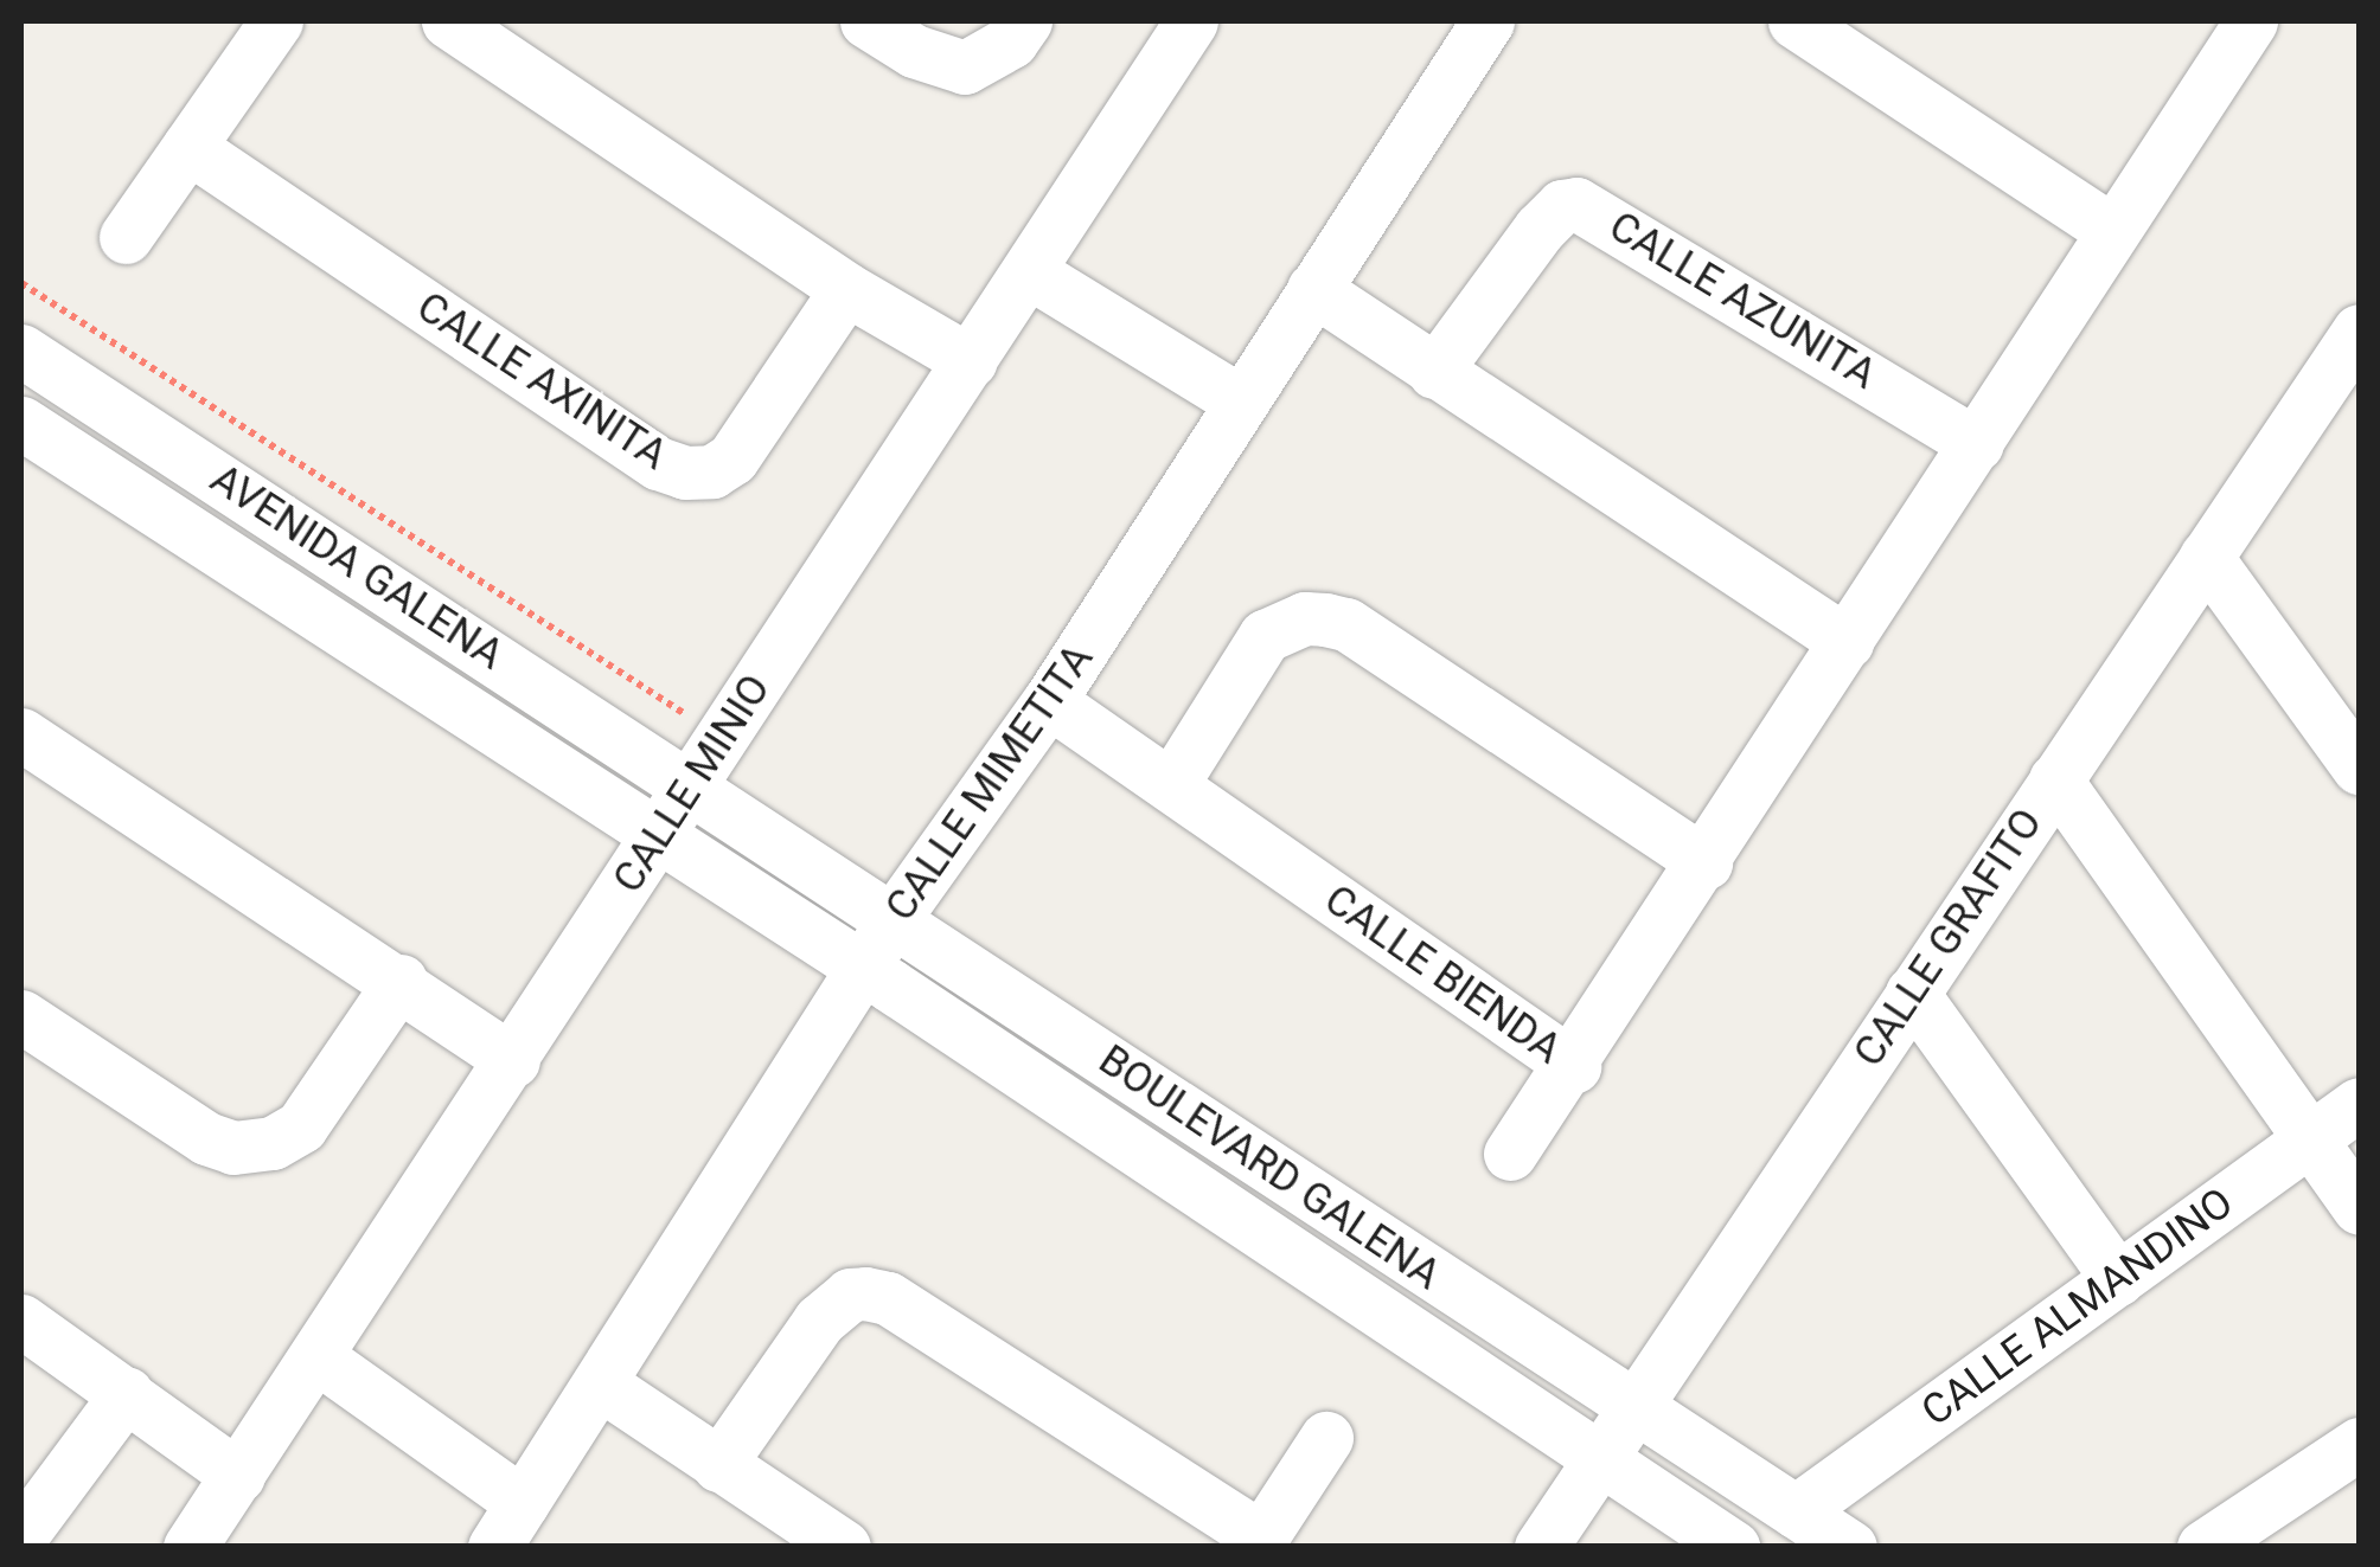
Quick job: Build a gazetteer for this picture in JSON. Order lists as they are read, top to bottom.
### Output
{
  "streets": {
    "street": [
      "CALLE AZUNITA",
      "CALLE AXINITA",
      "AVENIDA GALENA",
      "CALLE MIMETITA",
      "CALLE MINIO",
      "CALLE GRAFITO",
      "CALLE BIENDA",
      "BOULEVARD GALENA",
      "CALLE ALMANDINO"
    ]
  },
  "crossings": [
    ["AVENIDA GALENA", "CALLE MINIO"],
    ["AVENIDA GALENA", "BOULEVARD GALENA"],
    ["CALLE MIMETITA", "CALLE BIENDA"],
    ["CALLE MIMETITA", "BOULEVARD GALENA"],
    ["CALLE MINIO", "BOULEVARD GALENA"],
    ["CALLE GRAFITO", "BOULEVARD GALENA"],
    ["BOULEVARD GALENA", "CALLE ALMANDINO"]
  ]
}
